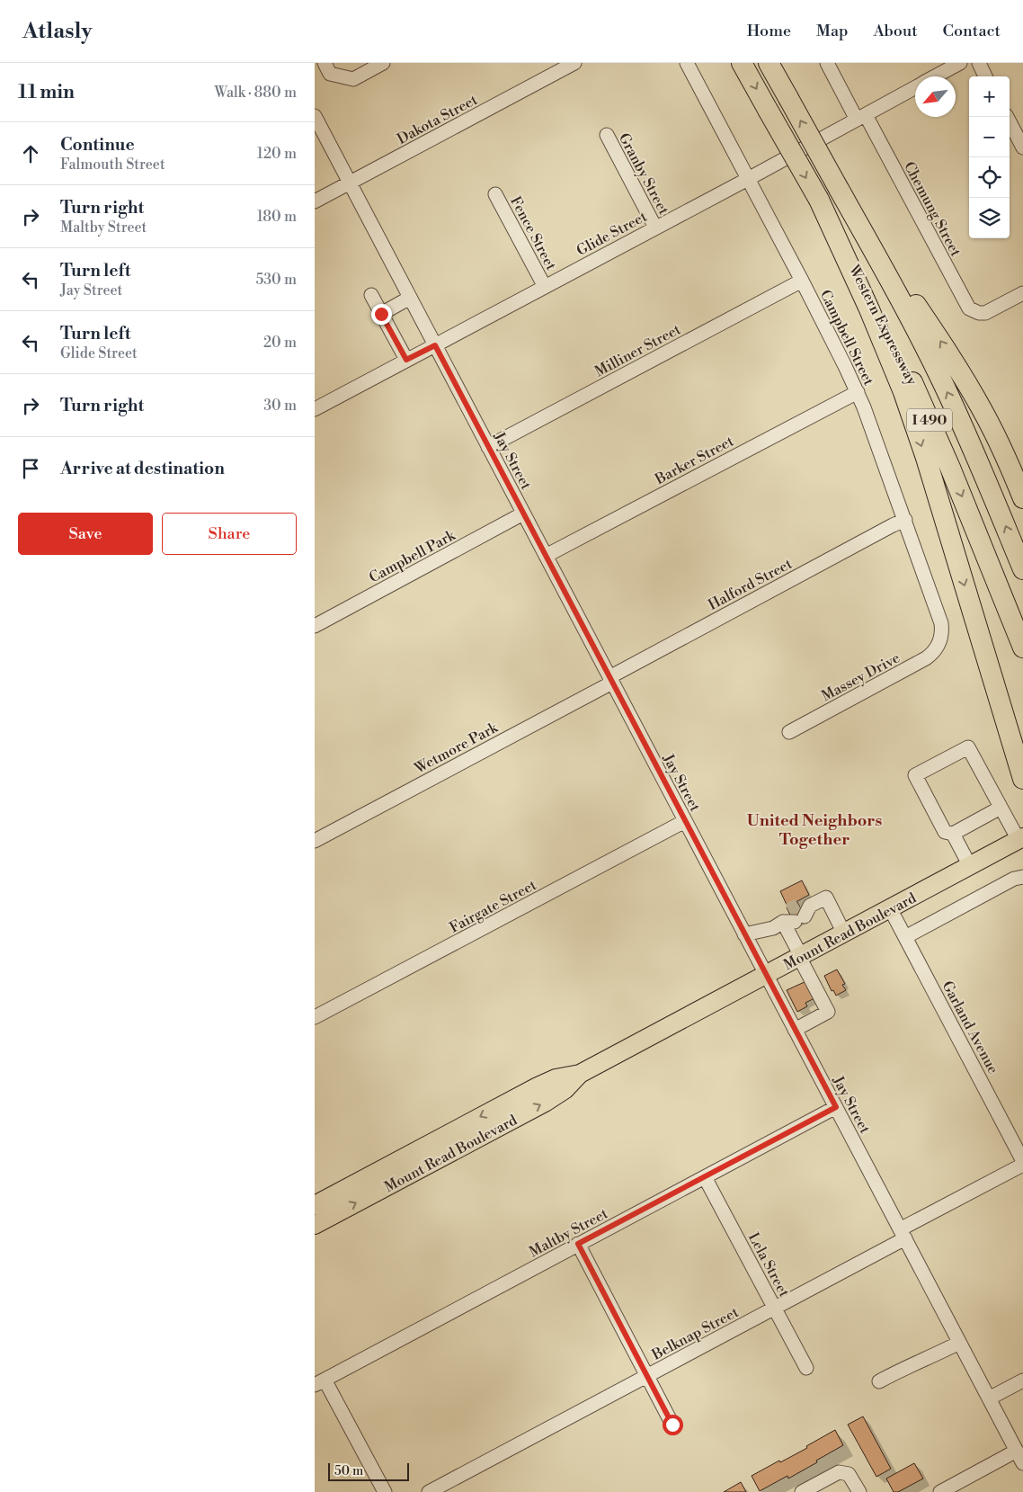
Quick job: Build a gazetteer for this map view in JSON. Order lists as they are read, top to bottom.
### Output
{
  "streets": {
    "highway": ["Western Expressway", "I 490"],
    "main road": ["Mount Read Boulevard"],
    "street": [
      "Dakota Street",
      "Granby Street",
      "Chemung Street",
      "Fence Street",
      "Glide Street",
      "Campbell Street",
      "Milliner Street",
      "Barker Street",
      "Jay Street",
      "Campbell Park",
      "Halford Street",
      "Massey Drive",
      "Wetmore Park",
      "Fairgate Street",
      "Garland Avenue",
      "Maltby Street",
      "Lela Street",
      "Belknap Street"
    ]
  },
  "crossings": [
    ["Dakota Street", "Jay Street"],
    ["Granby Street", "Glide Street"],
    ["Chemung Street", "Glide Street"],
    ["Fence Street", "Glide Street"],
    ["Glide Street", "Campbell Street"],
    ["Glide Street", "Jay Street"],
    ["Campbell Street", "Milliner Street"],
    ["Campbell Street", "Barker Street"],
    ["Campbell Street", "Halford Street"],
    ["Campbell Street", "Massey Drive"],
    ["Milliner Street", "Jay Street"],
    ["Barker Street", "Jay Street"],
    ["Jay Street", "Campbell Park"],
    ["Jay Street", "Halford Street"],
    ["Jay Street", "Wetmore Park"],
    ["Jay Street", "Fairgate Street"],
    ["Jay Street", "Mount Read Boulevard"],
    ["Jay Street", "Maltby Street"],
    ["Jay Street", "Belknap Street"],
    ["Halford Street", "Wetmore Park"],
    ["Mount Read Boulevard", "Garland Avenue"],
    ["Maltby Street", "Lela Street"],
    ["Lela Street", "Belknap Street"]
  ],
  "districts": ["United Neighbors Together"],
  "scale_bar": "50 m",
  "north": "bottom left",
  "page": {
    "header": "Atlasly",
    "nav": [
      "Home",
      "Map",
      "About",
      "Contact"
    ],
    "heading": ["11 min", "Walk · 880 m"],
    "map_buttons": ["+", "−"],
    "list": [
      ["Continue", "Falmouth Street", "120 m"],
      ["Turn right", "Maltby Street", "180 m"],
      ["Turn left", "Jay Street", "530 m"],
      ["Turn left", "Glide Street", "20 m"],
      ["Turn right", "30 m"],
      "Arrive at destination"
    ],
    "buttons": ["Save", "Share"],
    "scale": "50 m"
  }
}
